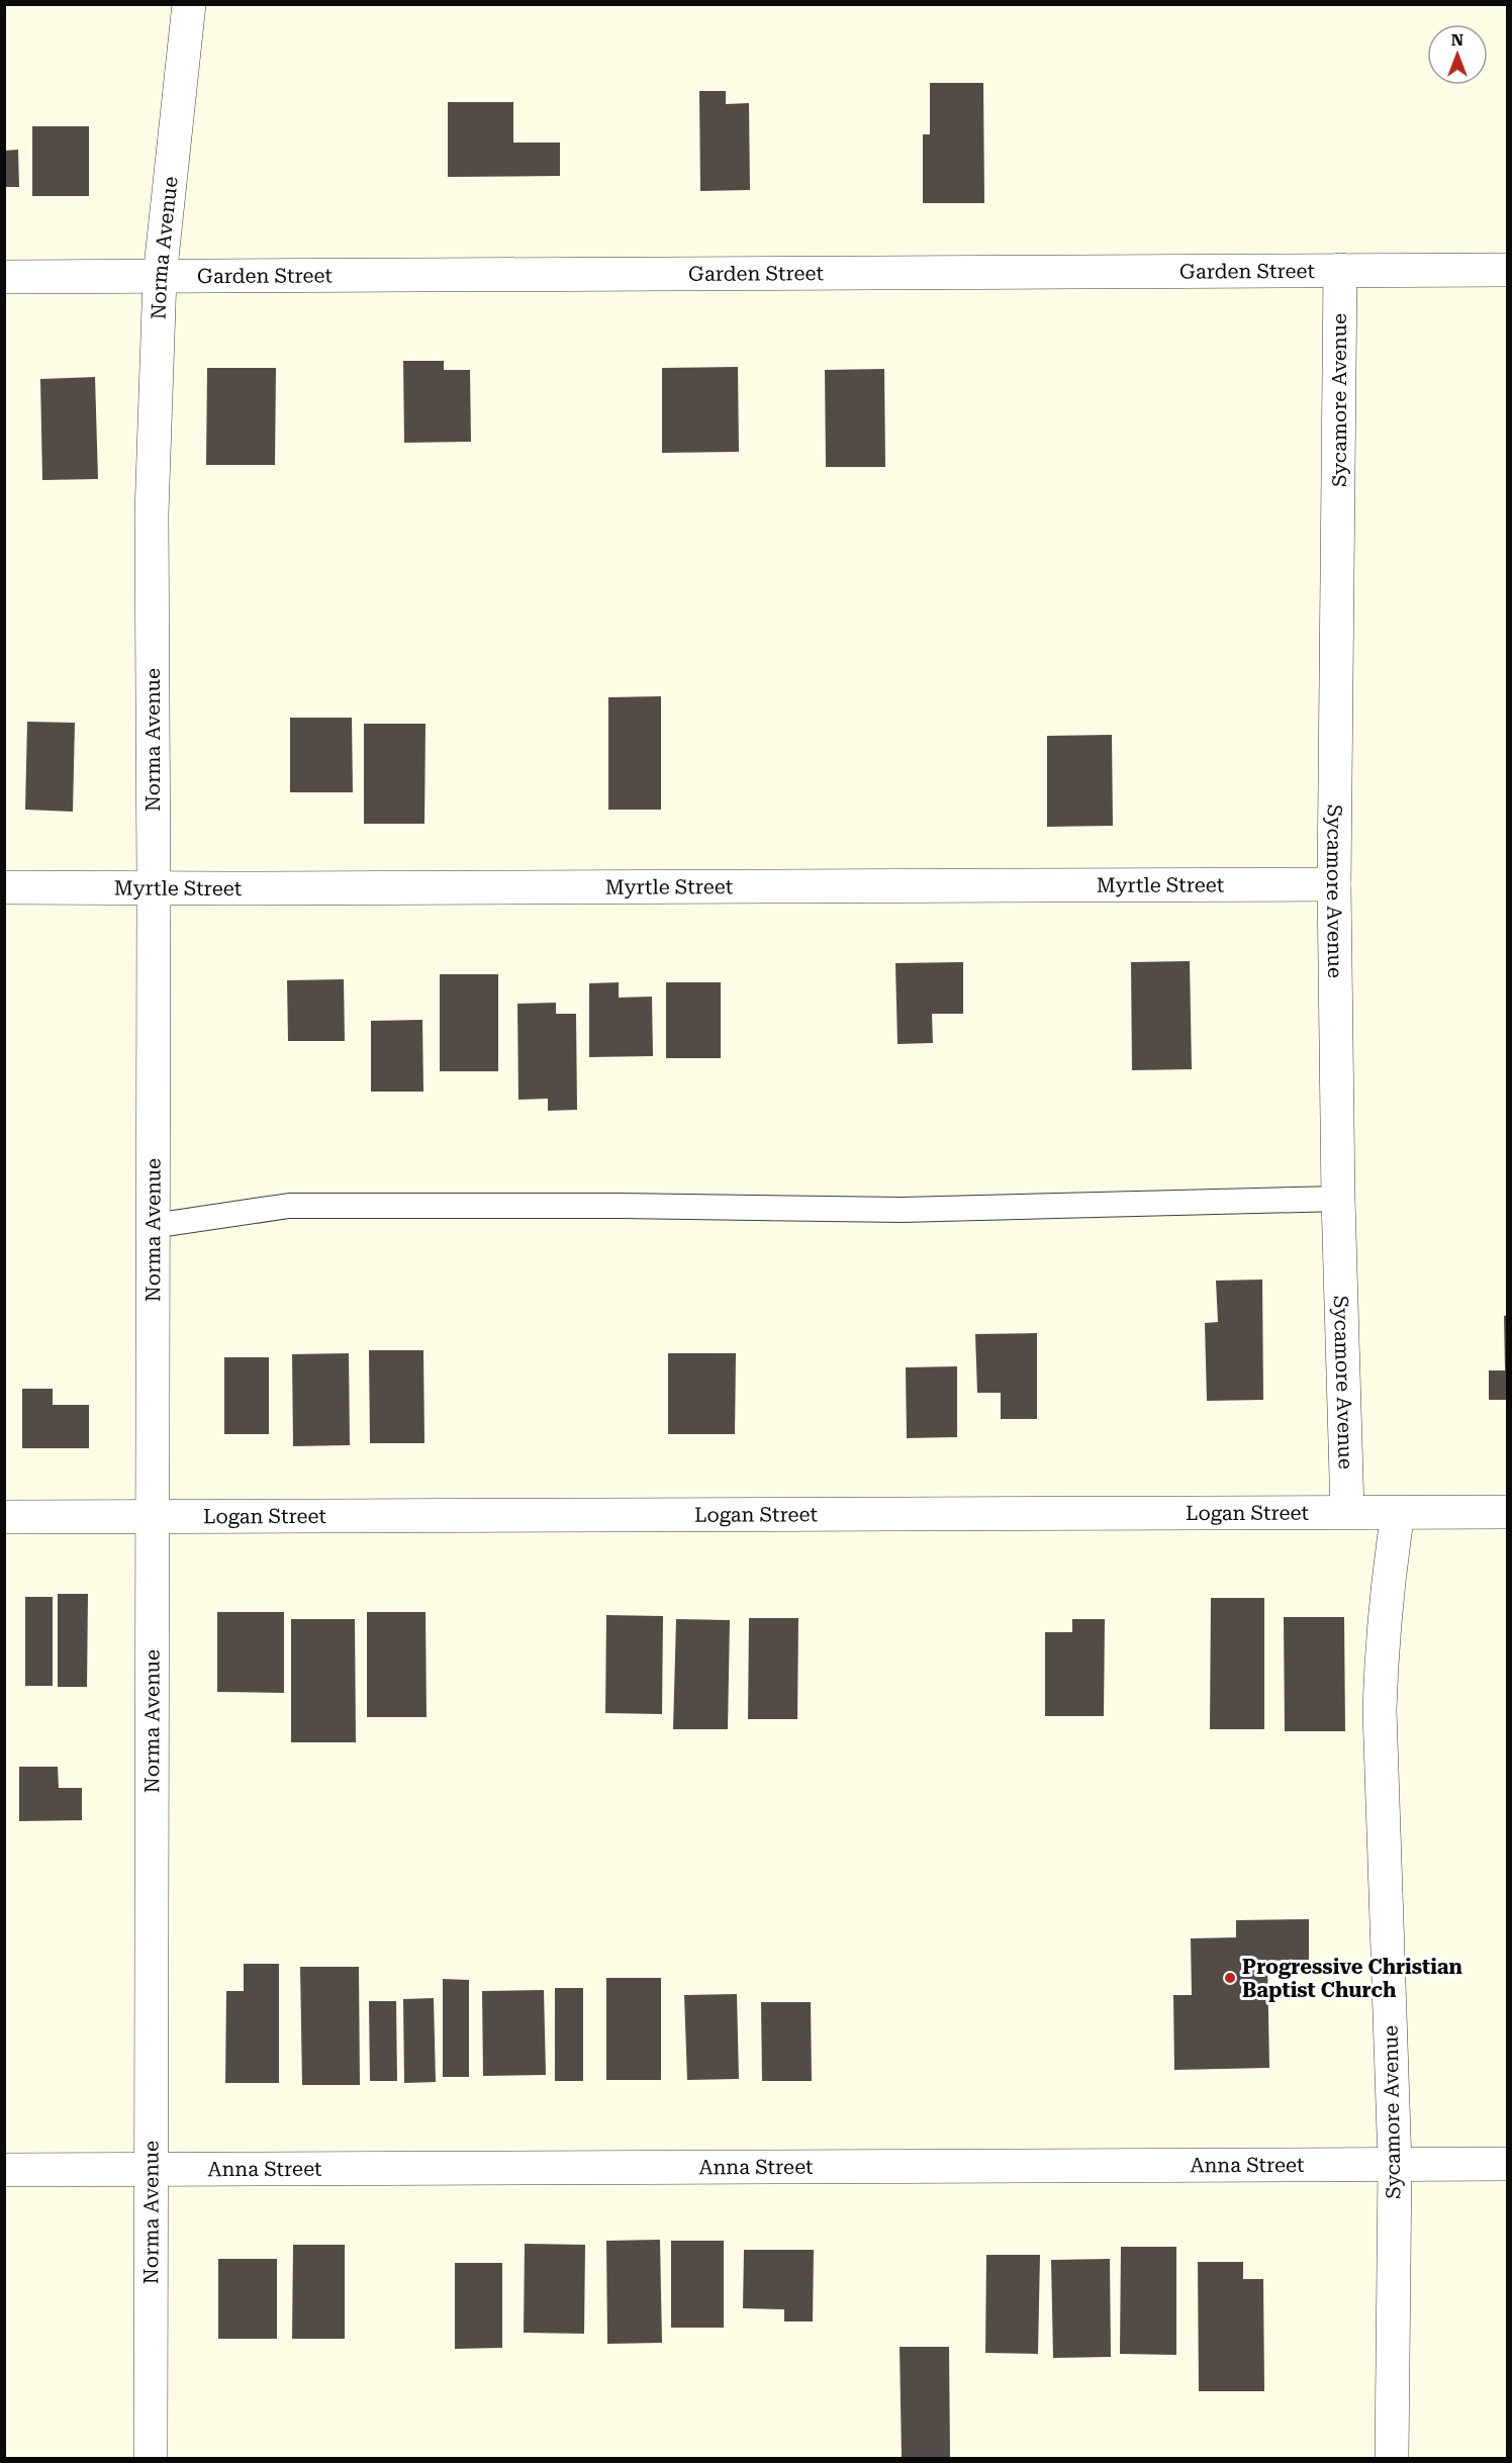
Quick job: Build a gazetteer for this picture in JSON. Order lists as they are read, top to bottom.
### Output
{
  "streets": {
    "street": [
      "Norma Avenue",
      "Garden Street",
      "Sycamore Avenue",
      "Myrtle Street",
      "Logan Street",
      "Anna Street"
    ]
  },
  "crossings": [
    ["Norma Avenue", "Garden Street"],
    ["Norma Avenue", "Myrtle Street"],
    ["Norma Avenue", "Logan Street"],
    ["Norma Avenue", "Anna Street"],
    ["Garden Street", "Sycamore Avenue"],
    ["Sycamore Avenue", "Myrtle Street"],
    ["Sycamore Avenue", "Logan Street"],
    ["Sycamore Avenue", "Anna Street"]
  ],
  "places": ["Progressive Christian Baptist Church"],
  "north": "top"
}
